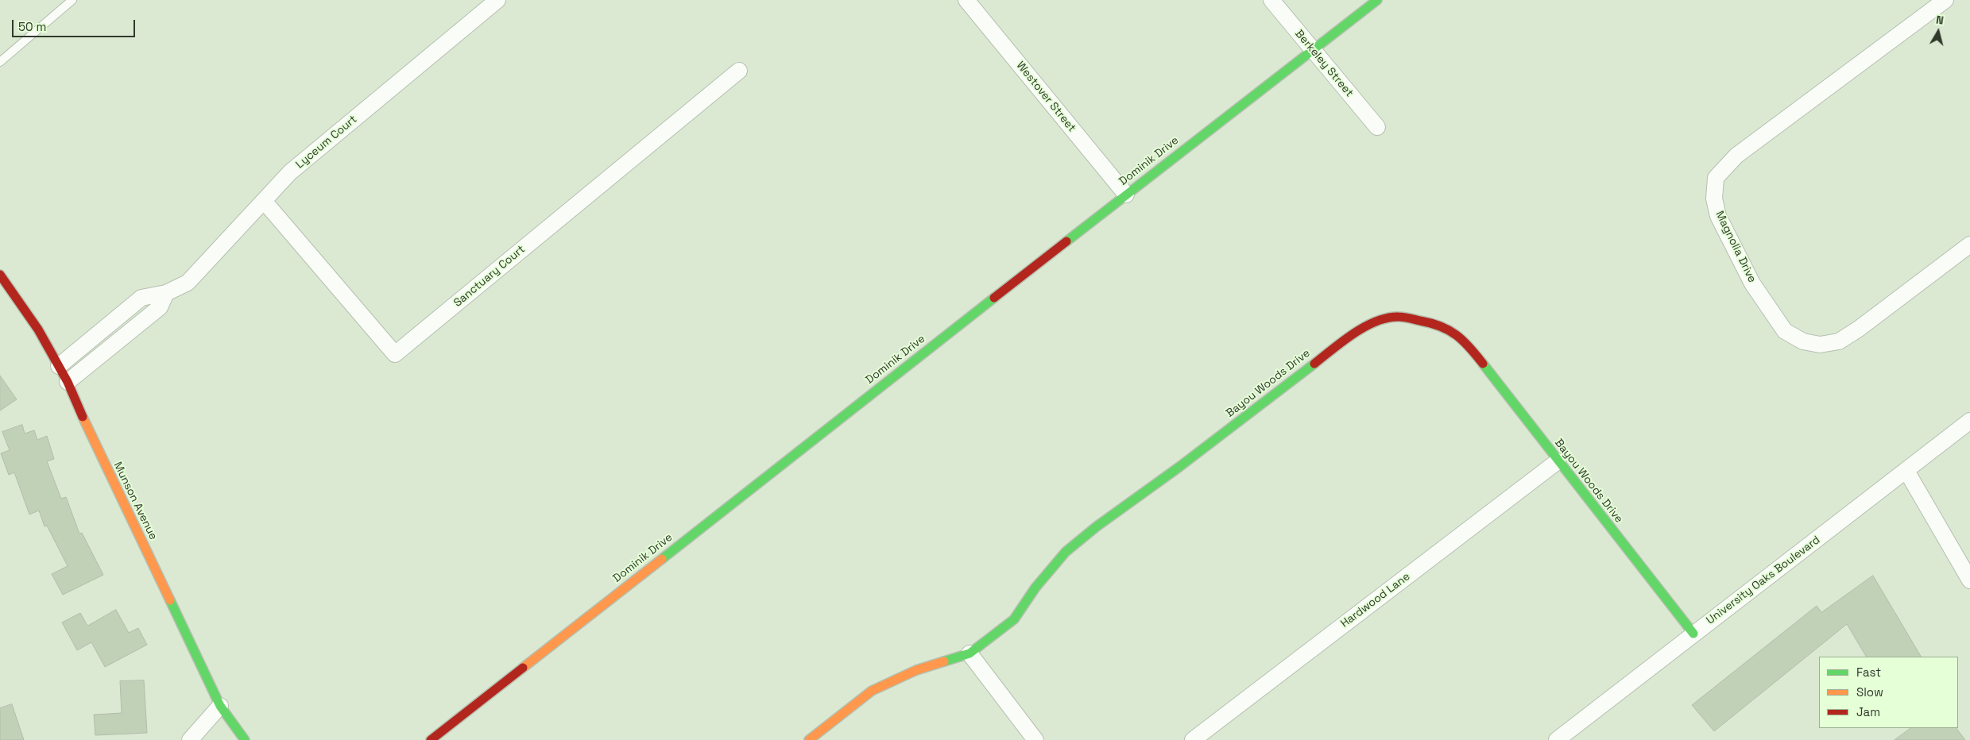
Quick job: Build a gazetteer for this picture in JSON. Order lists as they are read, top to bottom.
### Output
{
  "streets": {
    "street": [
      "Berkeley Street",
      "Westover Street",
      "Lyceum Court",
      "Dominik Drive",
      "Magnolia Drive",
      "Sanctuary Court",
      "Bayou Woods Drive",
      "Munson Avenue",
      "University Oaks Boulevard",
      "Hardwood Lane"
    ]
  },
  "crossings": [
    ["Berkeley Street", "Dominik Drive"],
    ["Westover Street", "Dominik Drive"],
    ["Lyceum Court", "Sanctuary Court"],
    ["Lyceum Court", "Munson Avenue"],
    ["Bayou Woods Drive", "University Oaks Boulevard"],
    ["Bayou Woods Drive", "Hardwood Lane"]
  ],
  "legend": ["Fast", "Slow", "Jam"],
  "scale_bar": "50 m",
  "north": "top"
}
